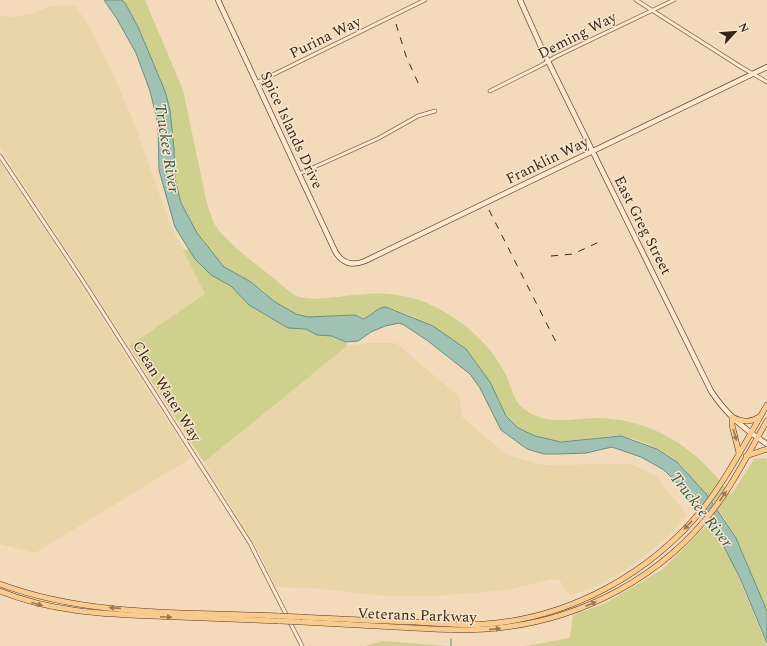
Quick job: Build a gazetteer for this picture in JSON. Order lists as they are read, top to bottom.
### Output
{
  "streets": {
    "main road": ["Veterans Parkway"],
    "street": [
      "Deming Way",
      "Purina Way",
      "Spice Islands Drive",
      "Franklin Way",
      "East Greg Street",
      "Clean Water Way"
    ]
  },
  "crossings": [
    ["Deming Way", "East Greg Street"],
    ["Purina Way", "Spice Islands Drive"],
    ["Spice Islands Drive", "Franklin Way"],
    ["Franklin Way", "East Greg Street"],
    ["East Greg Street", "Veterans Parkway"]
  ],
  "water": ["Truckee River"],
  "north": "top right"
}
